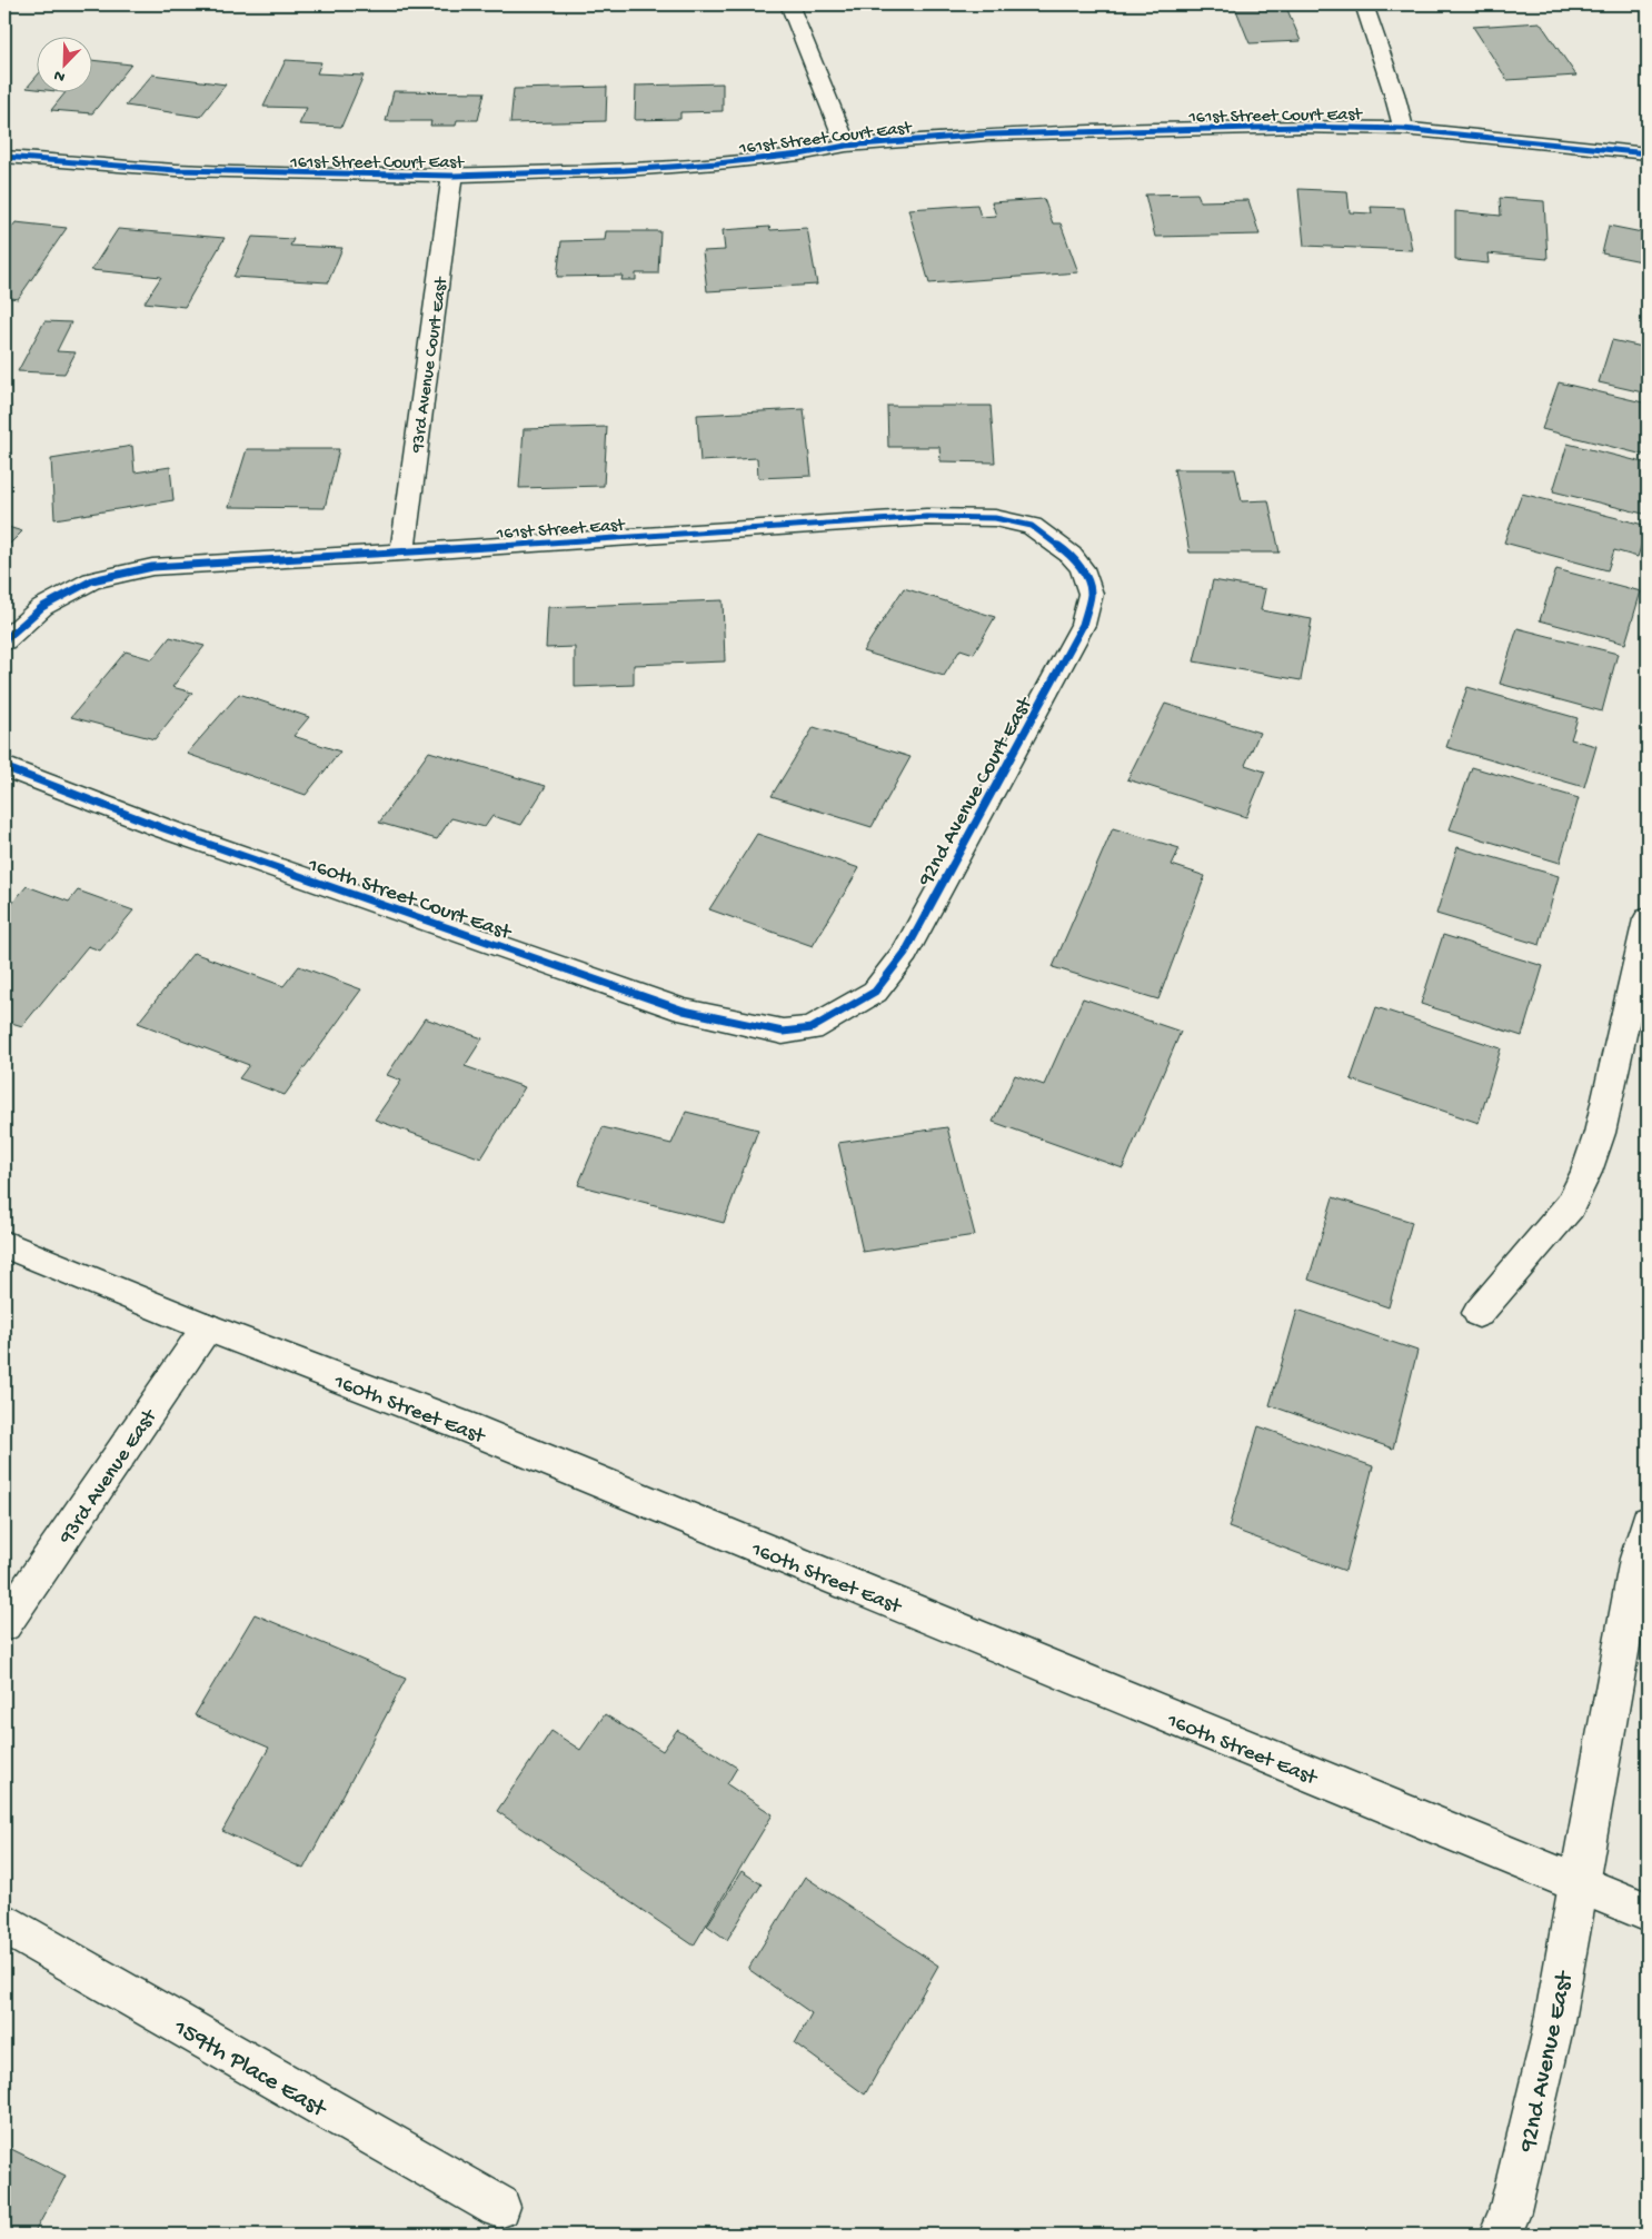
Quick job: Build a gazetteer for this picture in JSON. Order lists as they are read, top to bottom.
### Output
{
  "streets": {
    "street": [
      "161st Street Court East",
      "93rd Avenue Court East",
      "161st Street East",
      "92nd Avenue Court East",
      "160th Street Court East",
      "160th Street East",
      "93rd Avenue East",
      "92nd Avenue East",
      "159th Place East"
    ]
  },
  "crossings": [
    ["161st Street Court East", "93rd Avenue Court East"],
    ["93rd Avenue Court East", "161st Street East"],
    ["161st Street East", "92nd Avenue Court East"],
    ["92nd Avenue Court East", "160th Street Court East"],
    ["160th Street East", "93rd Avenue East"],
    ["160th Street East", "92nd Avenue East"]
  ],
  "north": "bottom left"
}
